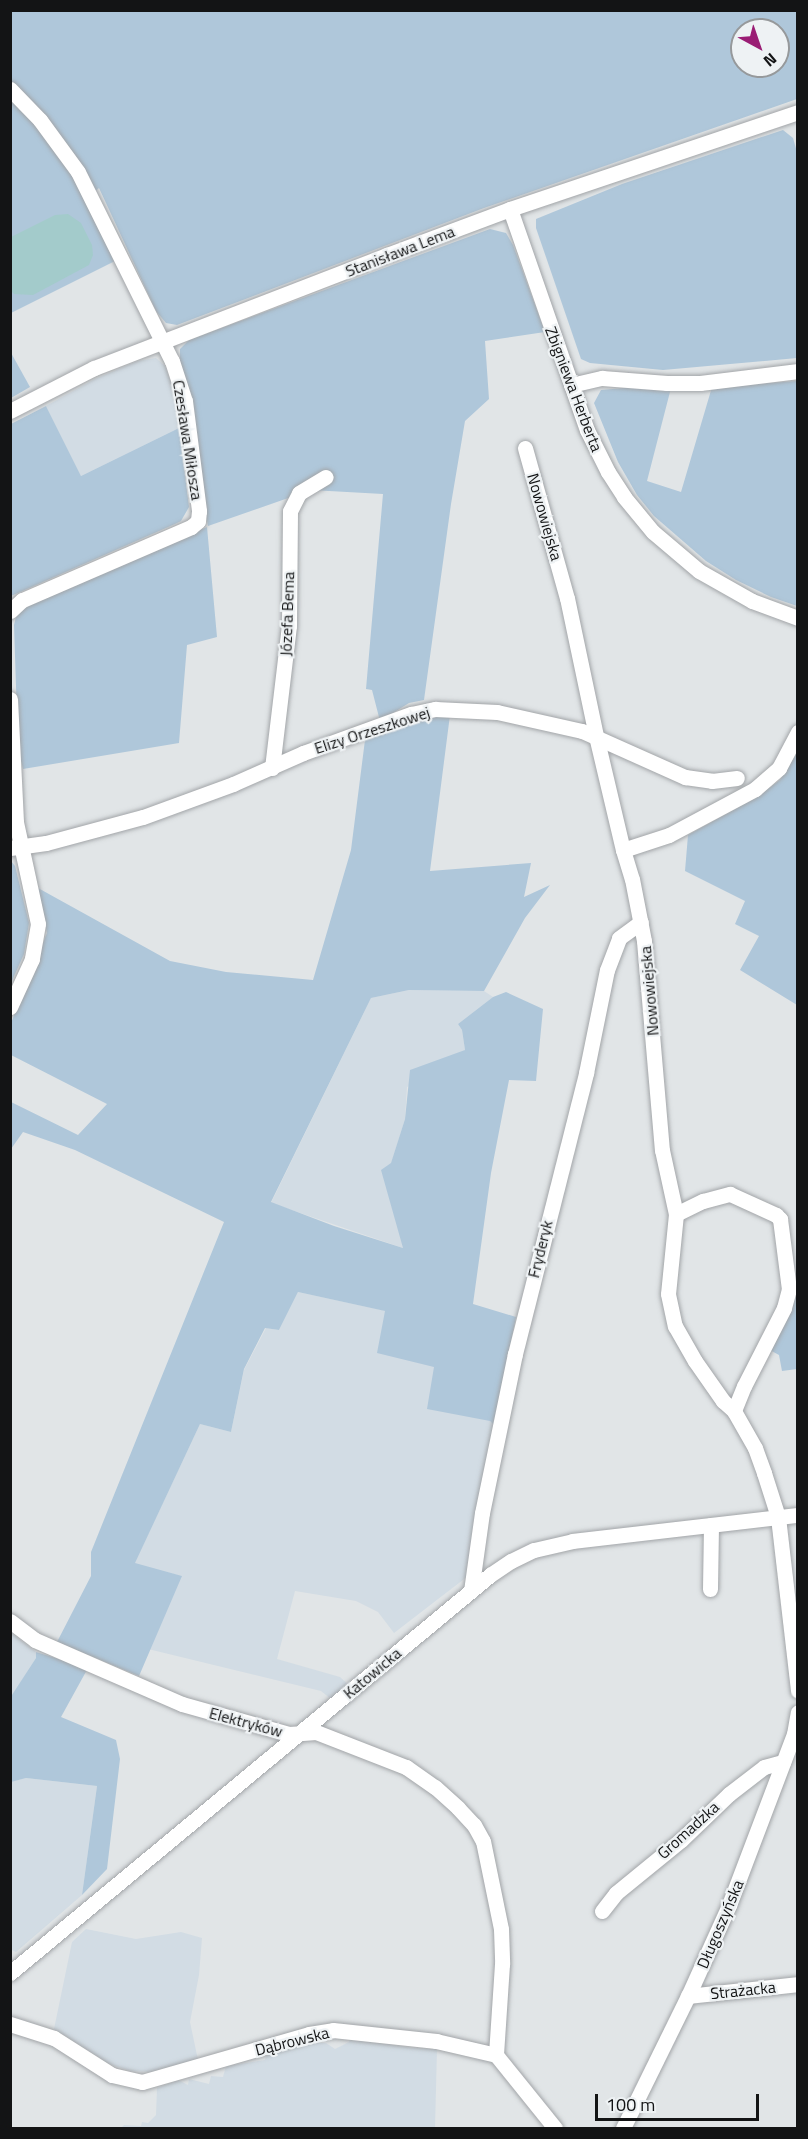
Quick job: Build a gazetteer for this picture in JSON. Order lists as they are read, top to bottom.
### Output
{
  "streets": {
    "street": [
      "Stanisława Lema",
      "Zbigniewa Herberta",
      "Czesława Miłosza",
      "Nowowiejska",
      "Józefa Bema",
      "Elizy Orzeszkowej",
      "Fryderyk",
      "Katowicka",
      "Elektryków",
      "Gromadzka",
      "Długoszyńska",
      "Strażacka",
      "Dąbrowska"
    ]
  },
  "crossings": [
    ["Stanisława Lema", "Zbigniewa Herberta"],
    ["Stanisława Lema", "Czesława Miłosza"],
    ["Nowowiejska", "Elizy Orzeszkowej"],
    ["Nowowiejska", "Fryderyk"],
    ["Nowowiejska", "Katowicka"],
    ["Józefa Bema", "Elizy Orzeszkowej"],
    ["Fryderyk", "Katowicka"],
    ["Katowicka", "Elektryków"],
    ["Elektryków", "Dąbrowska"],
    ["Gromadzka", "Długoszyńska"],
    ["Długoszyńska", "Strażacka"]
  ],
  "scale_bar": "100 m",
  "north": "bottom right"
}
